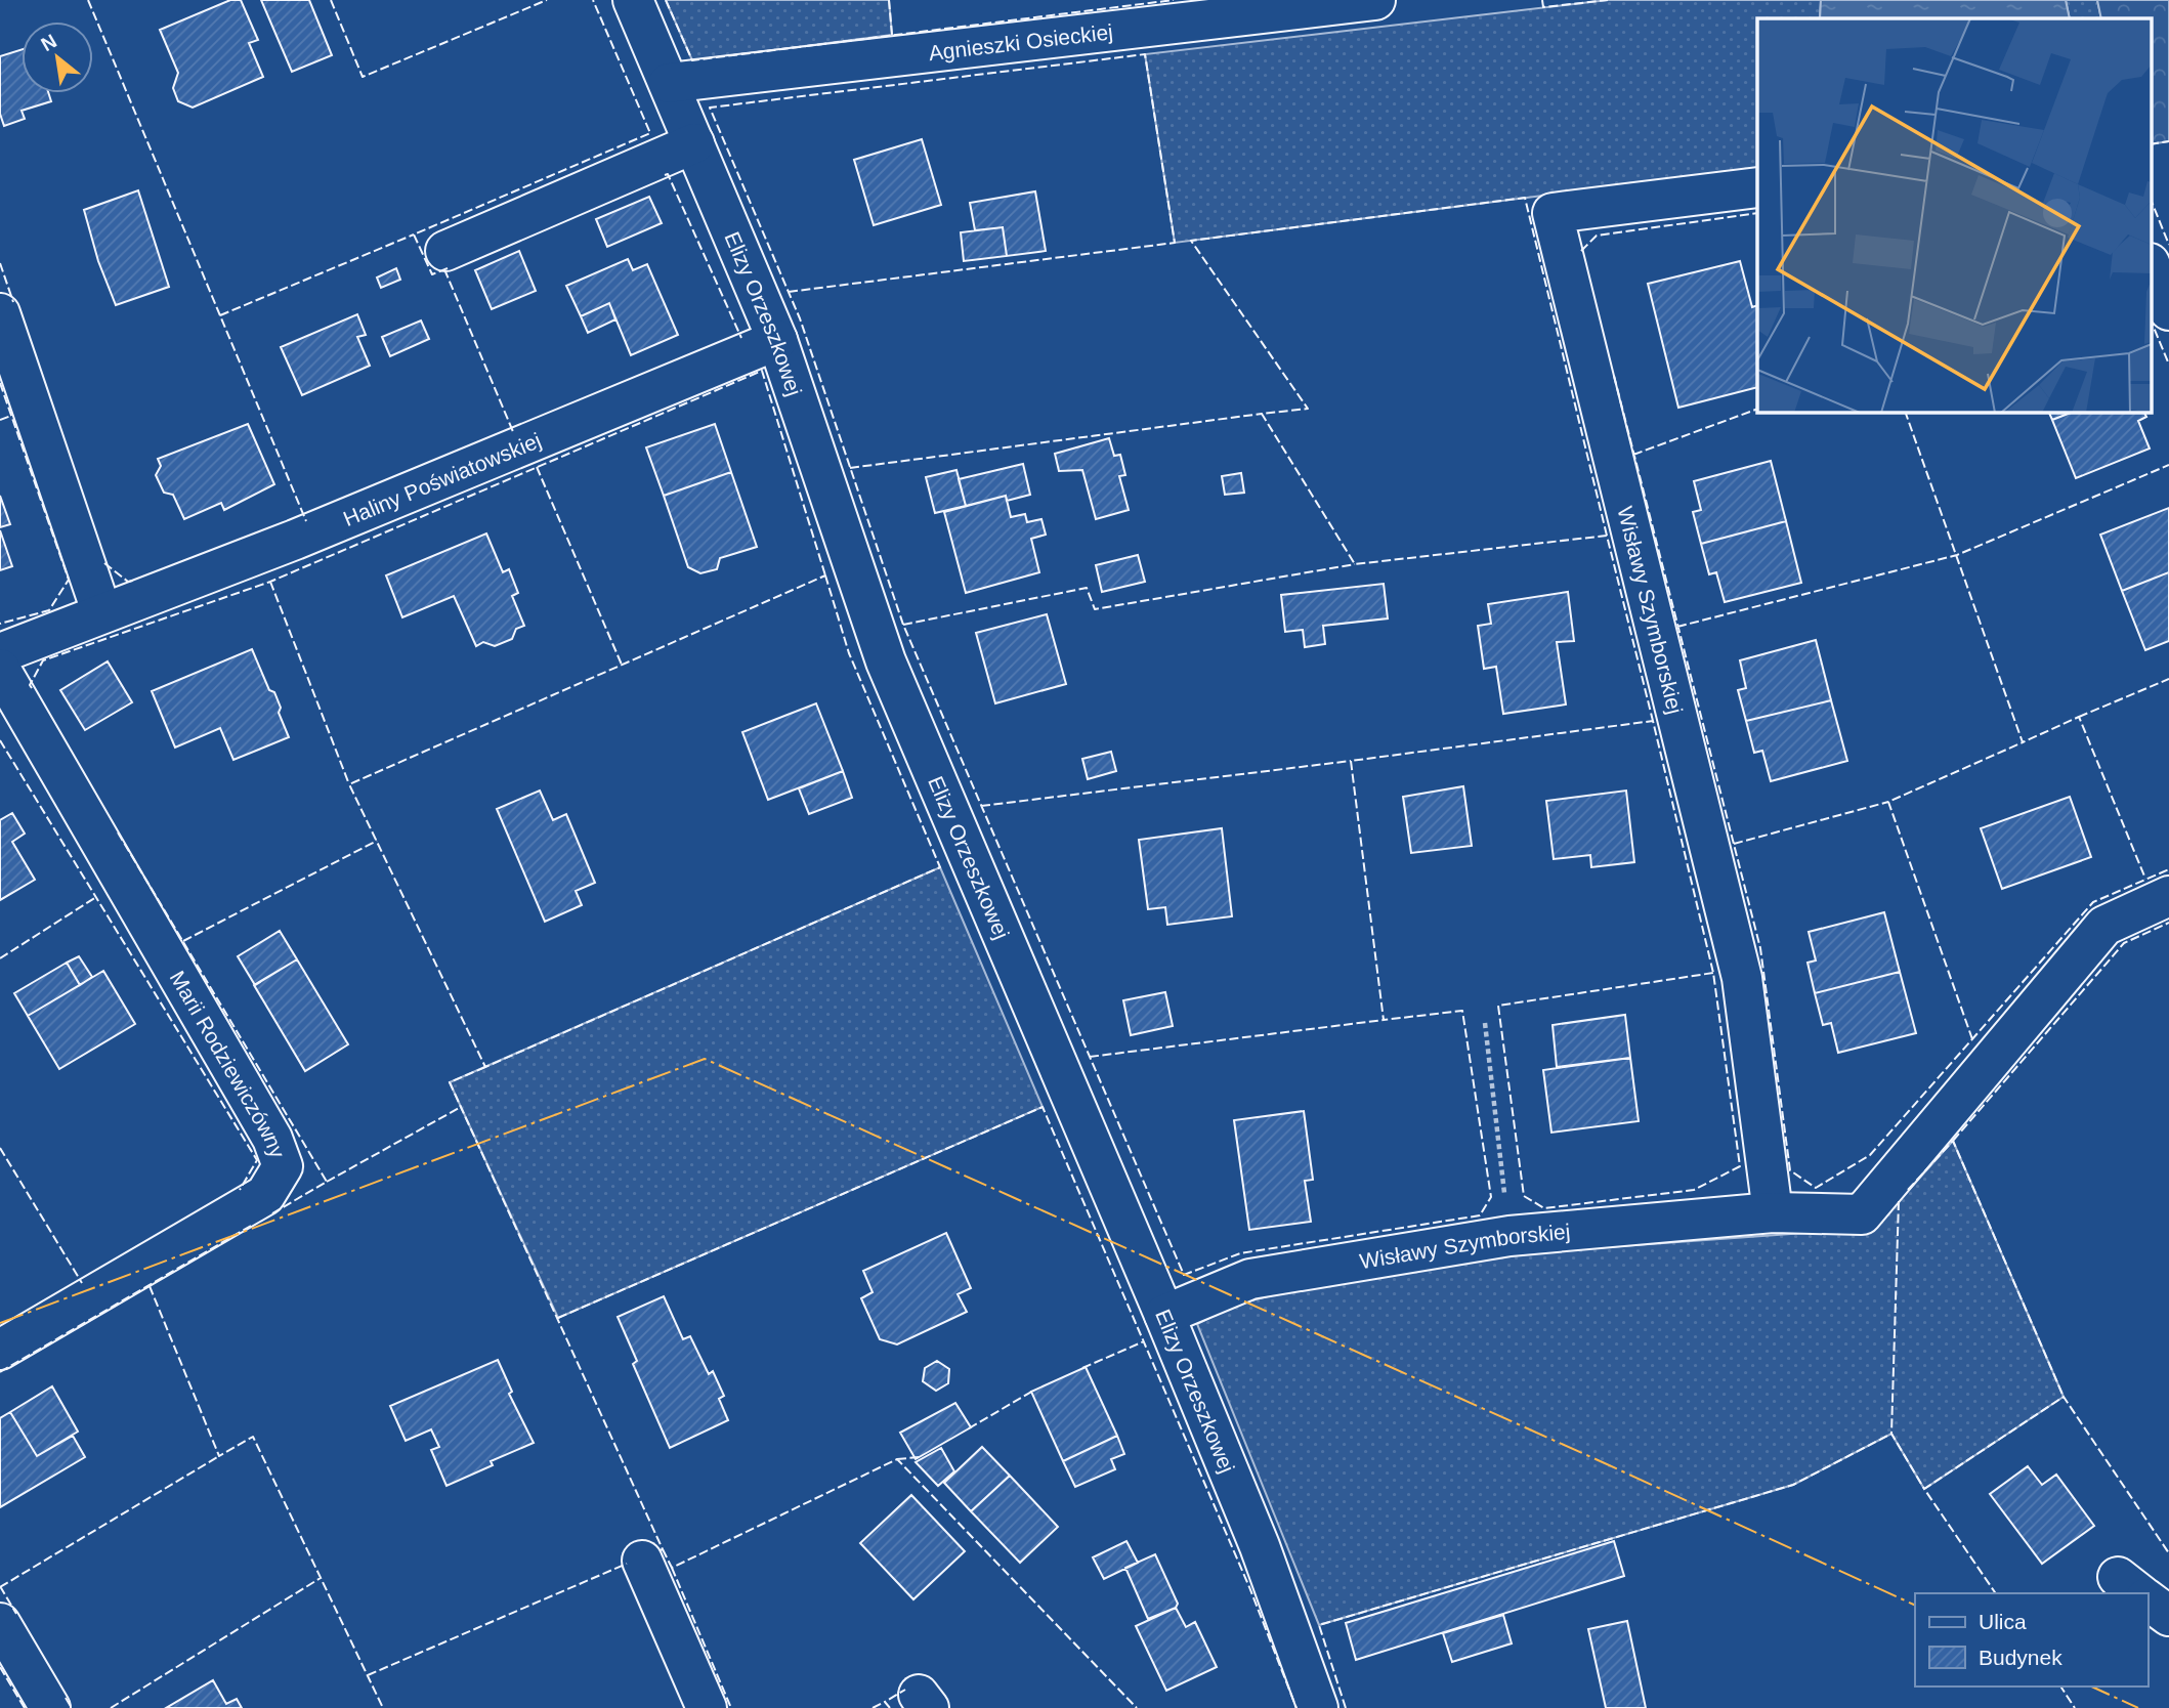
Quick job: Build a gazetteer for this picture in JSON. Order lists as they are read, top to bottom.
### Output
{
  "streets": {
    "street": [
      "Agnieszki Osieckiej",
      "Elizy Orzeszkowej",
      "Haliny Poświatowskiej",
      "Wisławy Szymborskiej",
      "Marii Rodziewiczówny"
    ]
  },
  "crossings": [
    ["Agnieszki Osieckiej", "Elizy Orzeszkowej"],
    ["Elizy Orzeszkowej", "Haliny Poświatowskiej"],
    ["Elizy Orzeszkowej", "Wisławy Szymborskiej"]
  ],
  "legend": ["Ulica", "Budynek"],
  "north": "top left"
}
